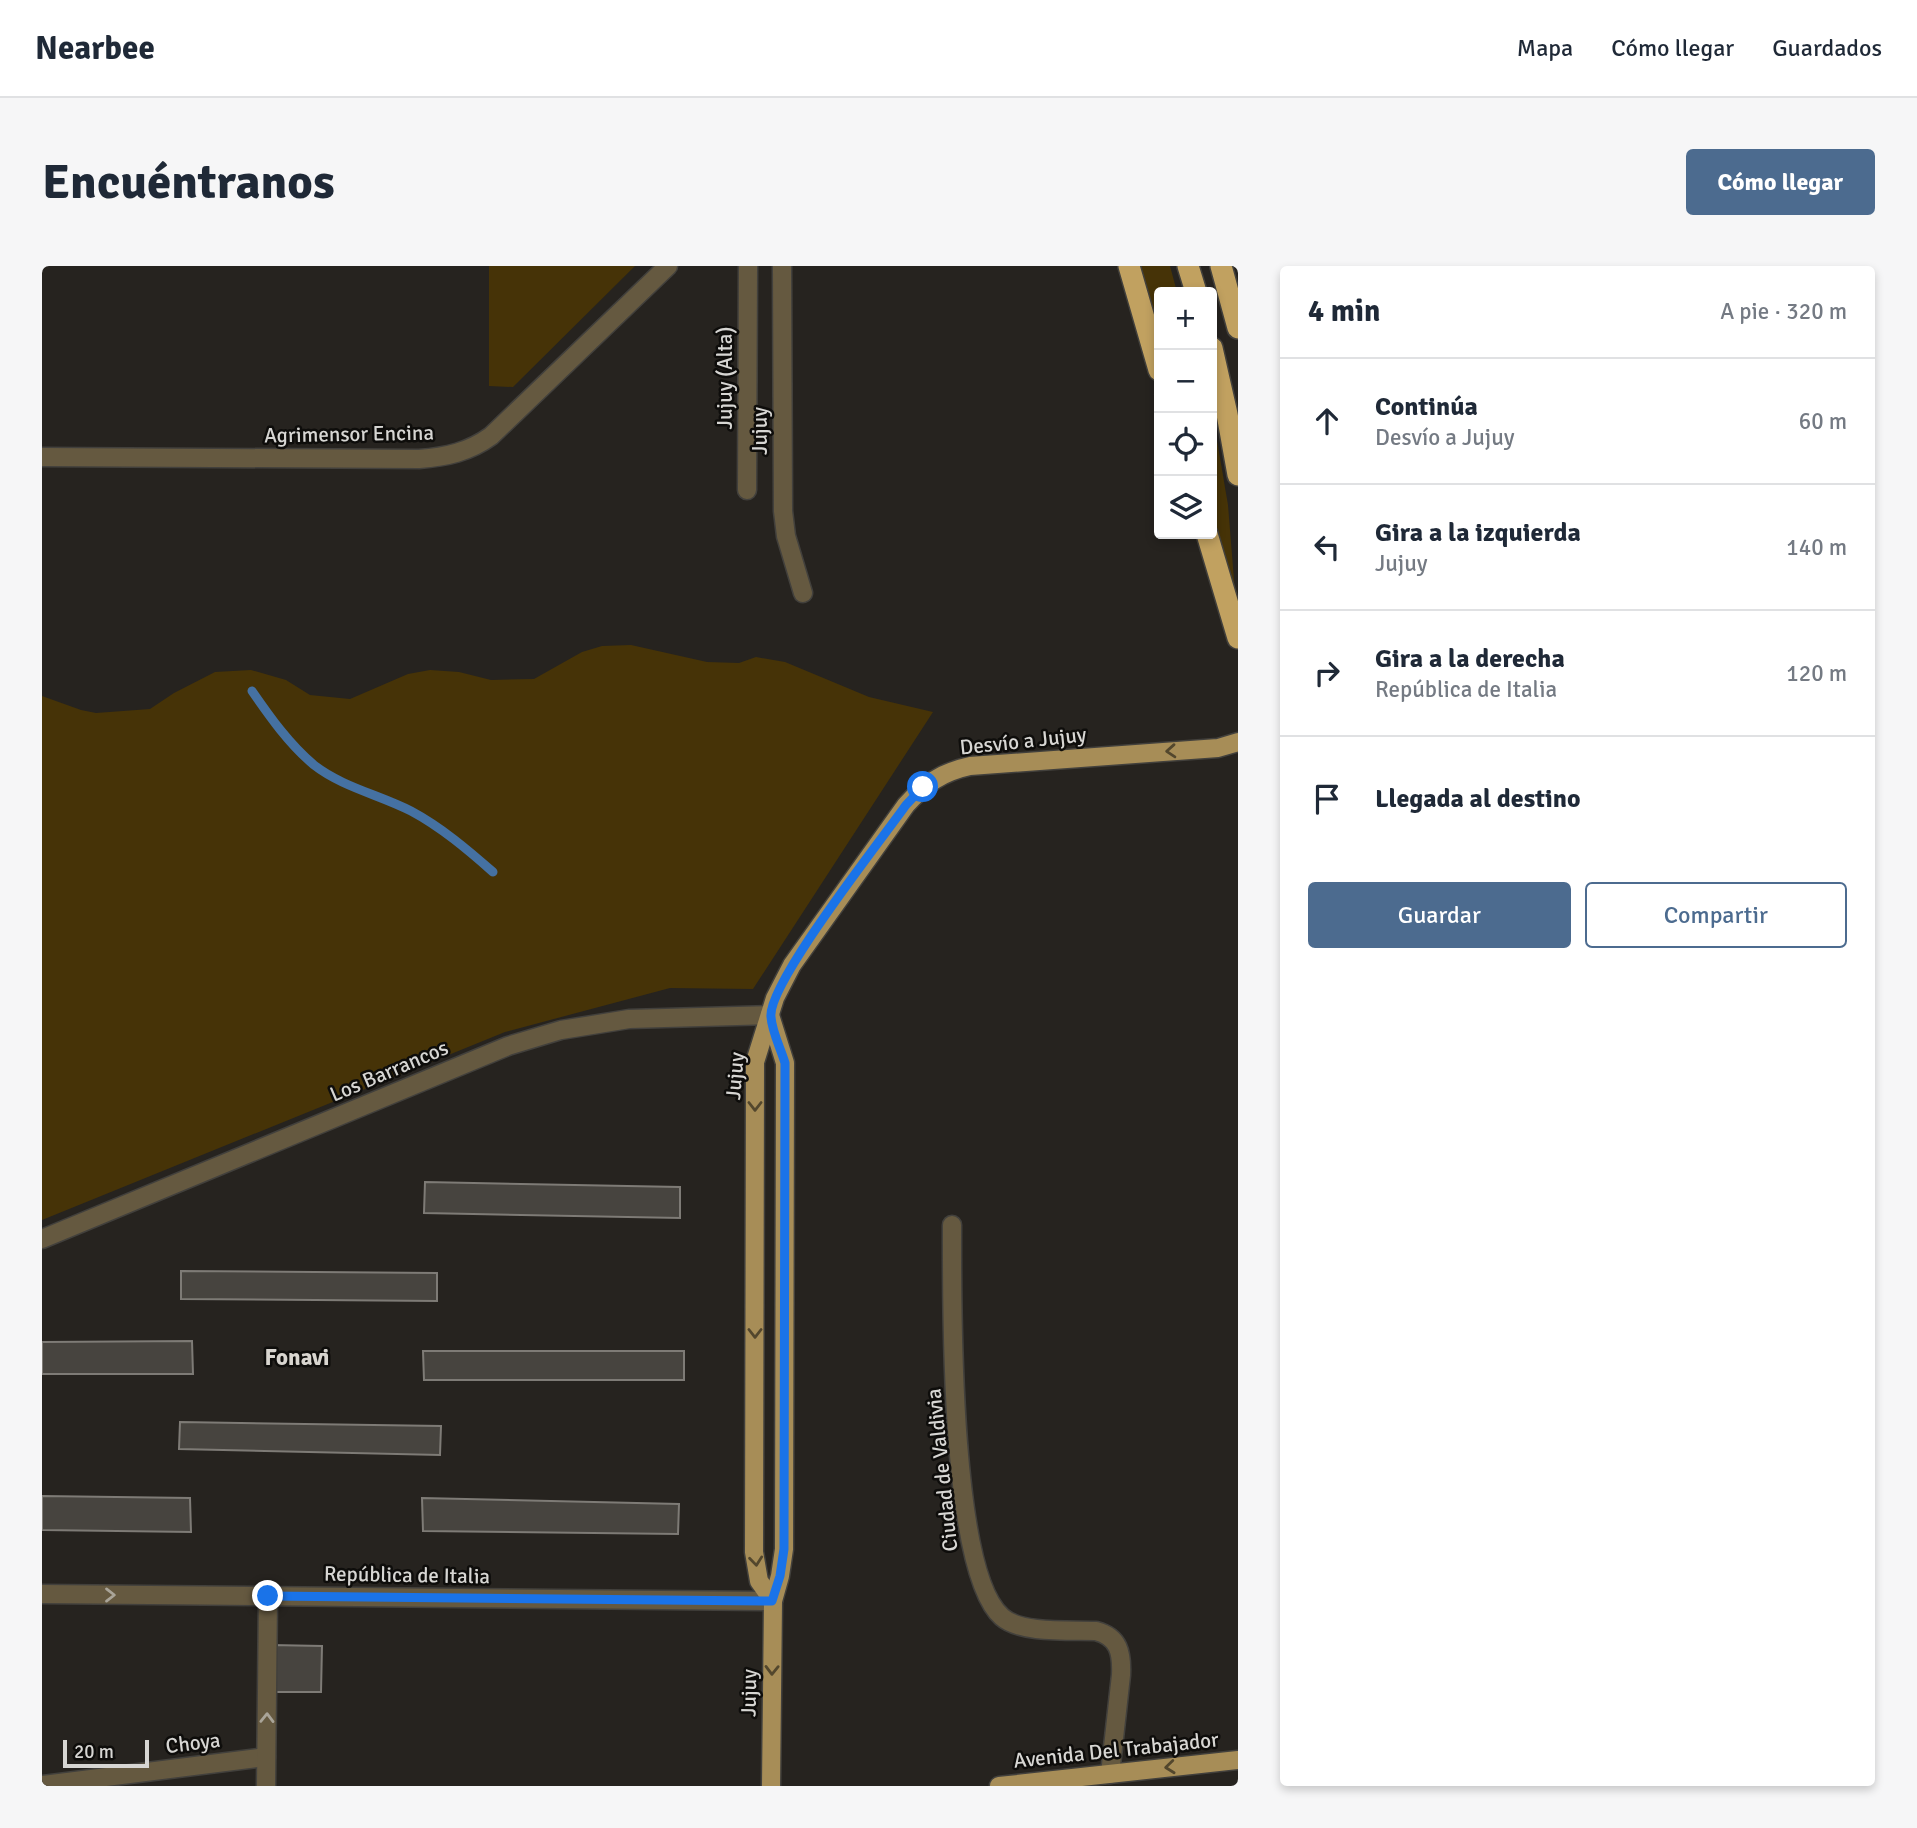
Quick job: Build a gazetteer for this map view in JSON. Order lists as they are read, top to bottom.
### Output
{
  "streets": {
    "main road": ["Jujuy", "Desvío a Jujuy", "Avenida Del Trabajador"],
    "street": [
      "Jujuy (Alta)",
      "Agrimensor Encina",
      "Los Barrancos",
      "Ciudad de Valdivia",
      "República de Italia",
      "Choya"
    ]
  },
  "crossings": [
    ["Jujuy", "Desvío a Jujuy"],
    ["Jujuy", "Los Barrancos"],
    ["Jujuy", "República de Italia"],
    ["Desvío a Jujuy", "Los Barrancos"],
    ["Ciudad de Valdivia", "Avenida Del Trabajador"]
  ],
  "one_way": ["Jujuy", "Desvío a Jujuy", "Avenida Del Trabajador"],
  "districts": ["Fonavi"],
  "scale_bar": "20 m",
  "page": {
    "header": "Nearbee",
    "nav": ["Mapa", "Cómo llegar", "Guardados"],
    "buttons": [
      "Cómo llegar",
      ["Guardar", "Compartir"]
    ],
    "title": "Encuéntranos",
    "heading": ["4 min", "A pie · 320 m"],
    "map_buttons": ["+", "−"],
    "list": [
      ["Continúa", "Desvío a Jujuy", "60 m"],
      ["Gira a la izquierda", "Jujuy", "140 m"],
      ["Gira a la derecha", "República de Italia", "120 m"],
      "Llegada al destino"
    ],
    "scale": "20 m"
  }
}
